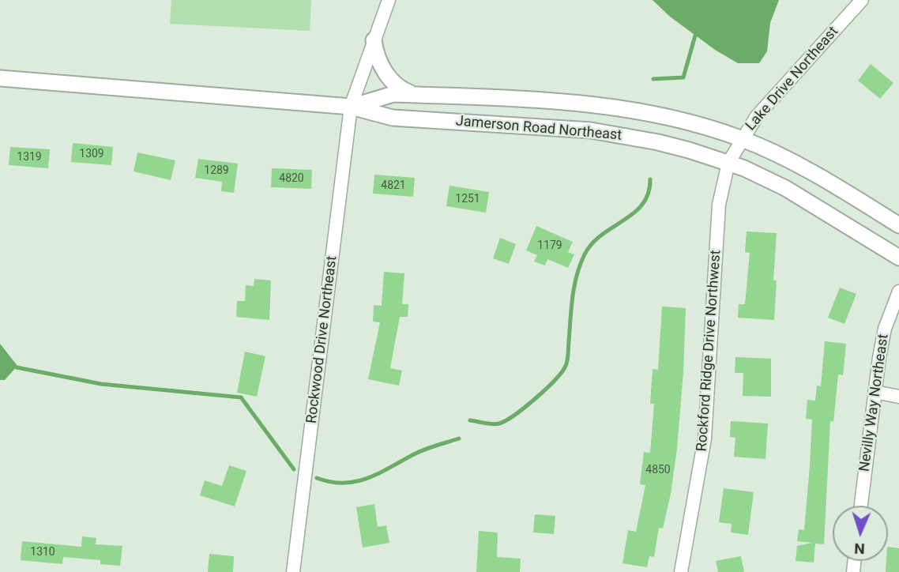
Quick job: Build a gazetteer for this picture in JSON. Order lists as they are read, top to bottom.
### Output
{
  "streets": {
    "street": [
      "Lake Drive Northeast",
      "Jamerson Road Northeast",
      "Rockwood Drive Northeast",
      "Rockford Ridge Drive Northwest",
      "Nevilly Way Northeast"
    ]
  },
  "crossings": [
    ["Lake Drive Northeast", "Jamerson Road Northeast"],
    ["Lake Drive Northeast", "Rockford Ridge Drive Northwest"],
    ["Jamerson Road Northeast", "Rockwood Drive Northeast"],
    ["Jamerson Road Northeast", "Rockford Ridge Drive Northwest"]
  ],
  "house_numbers": [
    "1309",
    "1319",
    "1289",
    "4820",
    "4821",
    "1251",
    "1179",
    "4850",
    "1310"
  ],
  "north": "bottom"
}
